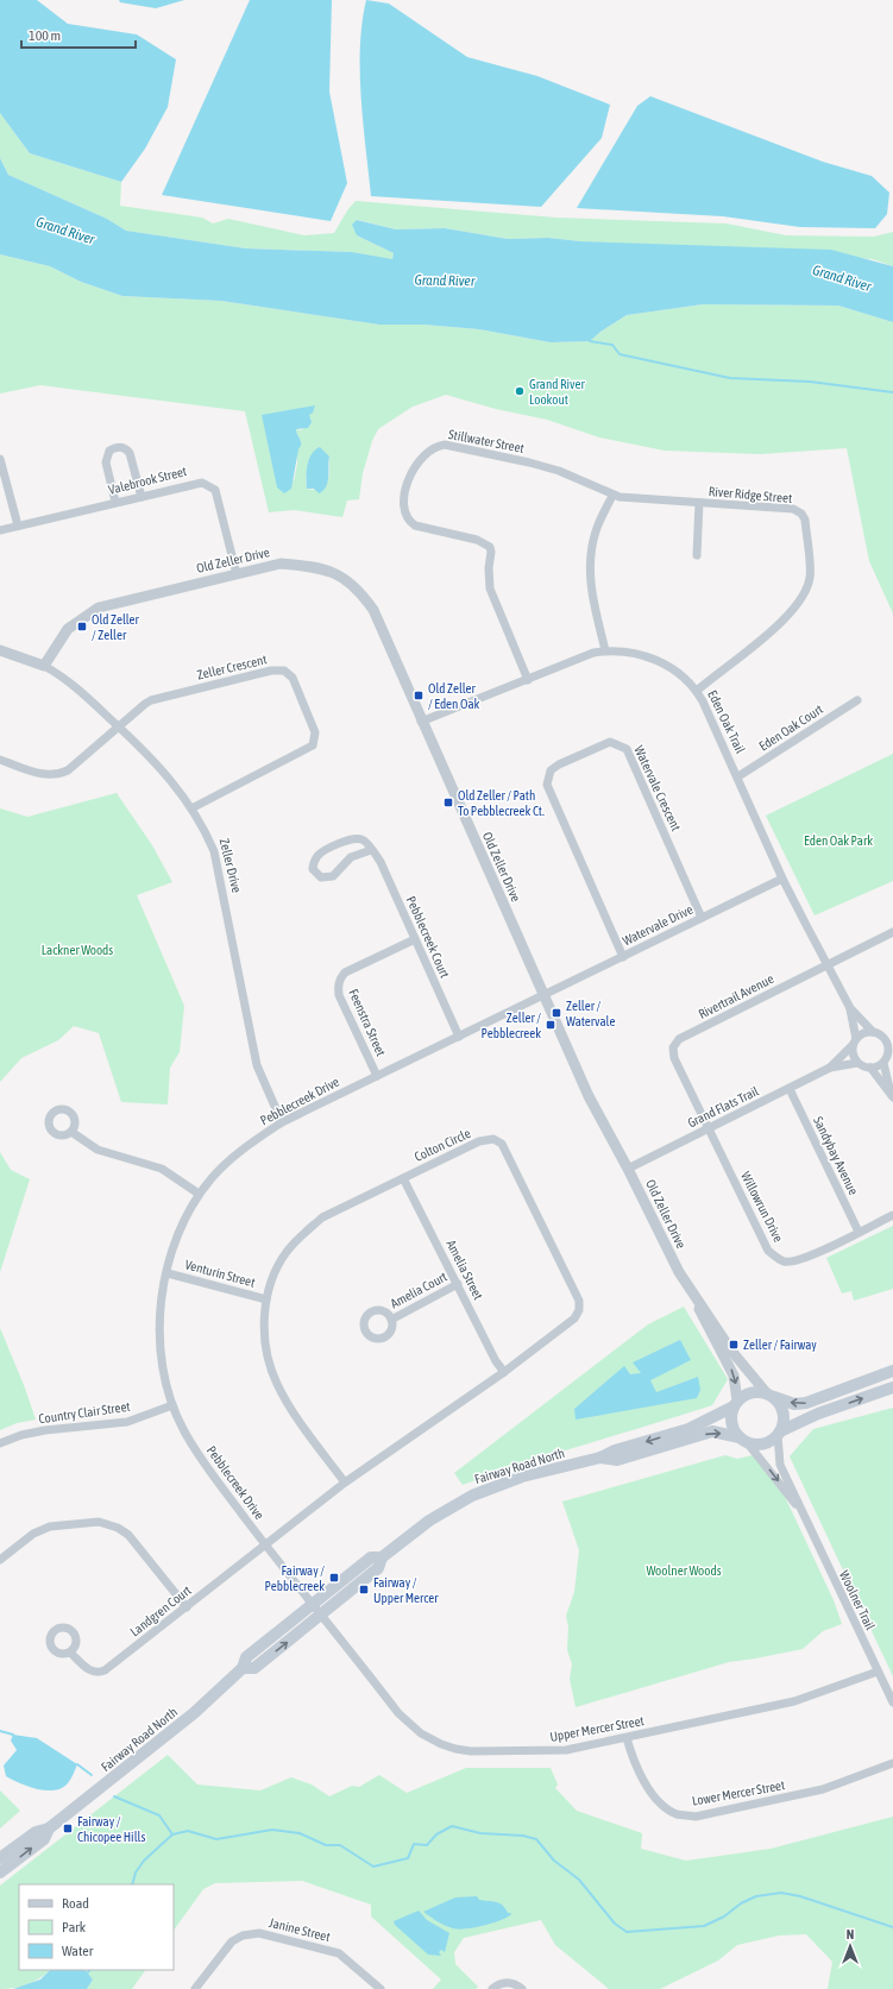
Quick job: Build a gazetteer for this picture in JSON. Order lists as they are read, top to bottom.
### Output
{
  "streets": {
    "main road": ["Fairway Road North"],
    "street": [
      "Stillwater Street",
      "Valebrook Street",
      "River Ridge Street",
      "Old Zeller Drive",
      "Zeller Crescent",
      "Eden Oak Trail",
      "Eden Oak Court",
      "Watervale Crescent",
      "Zeller Drive",
      "Watervale Drive",
      "Pebblecreek Court",
      "Rivertrail Avenue",
      "Feenstra Street",
      "Pebblecreek Drive",
      "Grand Flats Trail",
      "Colton Circle",
      "Sandybay Avenue",
      "Willowrun Drive",
      "Amelia Street",
      "Venturin Street",
      "Amelia Court",
      "Country Clair Street",
      "Woolner Trail",
      "Landgren Court",
      "Upper Mercer Street",
      "Lower Mercer Street",
      "Janine Street"
    ]
  },
  "crossings": [
    ["Stillwater Street", "River Ridge Street"],
    ["Stillwater Street", "Eden Oak Trail"],
    ["Valebrook Street", "Old Zeller Drive"],
    ["River Ridge Street", "Eden Oak Trail"],
    ["Old Zeller Drive", "Eden Oak Trail"],
    ["Old Zeller Drive", "Zeller Drive"],
    ["Old Zeller Drive", "Watervale Drive"],
    ["Old Zeller Drive", "Pebblecreek Drive"],
    ["Old Zeller Drive", "Grand Flats Trail"],
    ["Old Zeller Drive", "Fairway Road North"],
    ["Old Zeller Drive", "Woolner Trail"],
    ["Zeller Crescent", "Zeller Drive"],
    ["Eden Oak Trail", "Eden Oak Court"],
    ["Eden Oak Trail", "Watervale Drive"],
    ["Eden Oak Trail", "Rivertrail Avenue"],
    ["Eden Oak Trail", "Grand Flats Trail"],
    ["Watervale Crescent", "Watervale Drive"],
    ["Zeller Drive", "Pebblecreek Drive"],
    ["Watervale Drive", "Pebblecreek Drive"],
    ["Pebblecreek Court", "Feenstra Street"],
    ["Pebblecreek Court", "Pebblecreek Drive"],
    ["Rivertrail Avenue", "Grand Flats Trail"],
    ["Rivertrail Avenue", "Willowrun Drive"],
    ["Feenstra Street", "Pebblecreek Drive"],
    ["Pebblecreek Drive", "Colton Circle"],
    ["Pebblecreek Drive", "Venturin Street"],
    ["Pebblecreek Drive", "Country Clair Street"],
    ["Pebblecreek Drive", "Fairway Road North"],
    ["Pebblecreek Drive", "Landgren Court"],
    ["Pebblecreek Drive", "Upper Mercer Street"],
    ["Grand Flats Trail", "Sandybay Avenue"],
    ["Grand Flats Trail", "Willowrun Drive"],
    ["Colton Circle", "Amelia Street"],
    ["Colton Circle", "Venturin Street"],
    ["Colton Circle", "Landgren Court"],
    ["Sandybay Avenue", "Willowrun Drive"],
    ["Amelia Street", "Amelia Court"],
    ["Fairway Road North", "Woolner Trail"],
    ["Fairway Road North", "Upper Mercer Street"],
    ["Woolner Trail", "Upper Mercer Street"],
    ["Upper Mercer Street", "Lower Mercer Street"]
  ],
  "water": ["Grand River"],
  "parks": ["Eden Oak Park", "Lackner Woods", "Woolner Woods"],
  "places": {
    "other": ["Grand River Lookout"],
    "transit": [
      "Old Zeller / Zeller",
      "Old Zeller / Eden Oak",
      "Old Zeller / Path To Pebblecreek Ct.",
      "Zeller / Watervale",
      "Zeller / Pebblecreek",
      "Zeller / Fairway",
      "Fairway / Pebblecreek",
      "Fairway / Upper Mercer",
      "Fairway / Chicopee Hills"
    ]
  },
  "legend": ["Road", "Park", "Water"],
  "scale_bar": "100 m",
  "north": "top"
}
